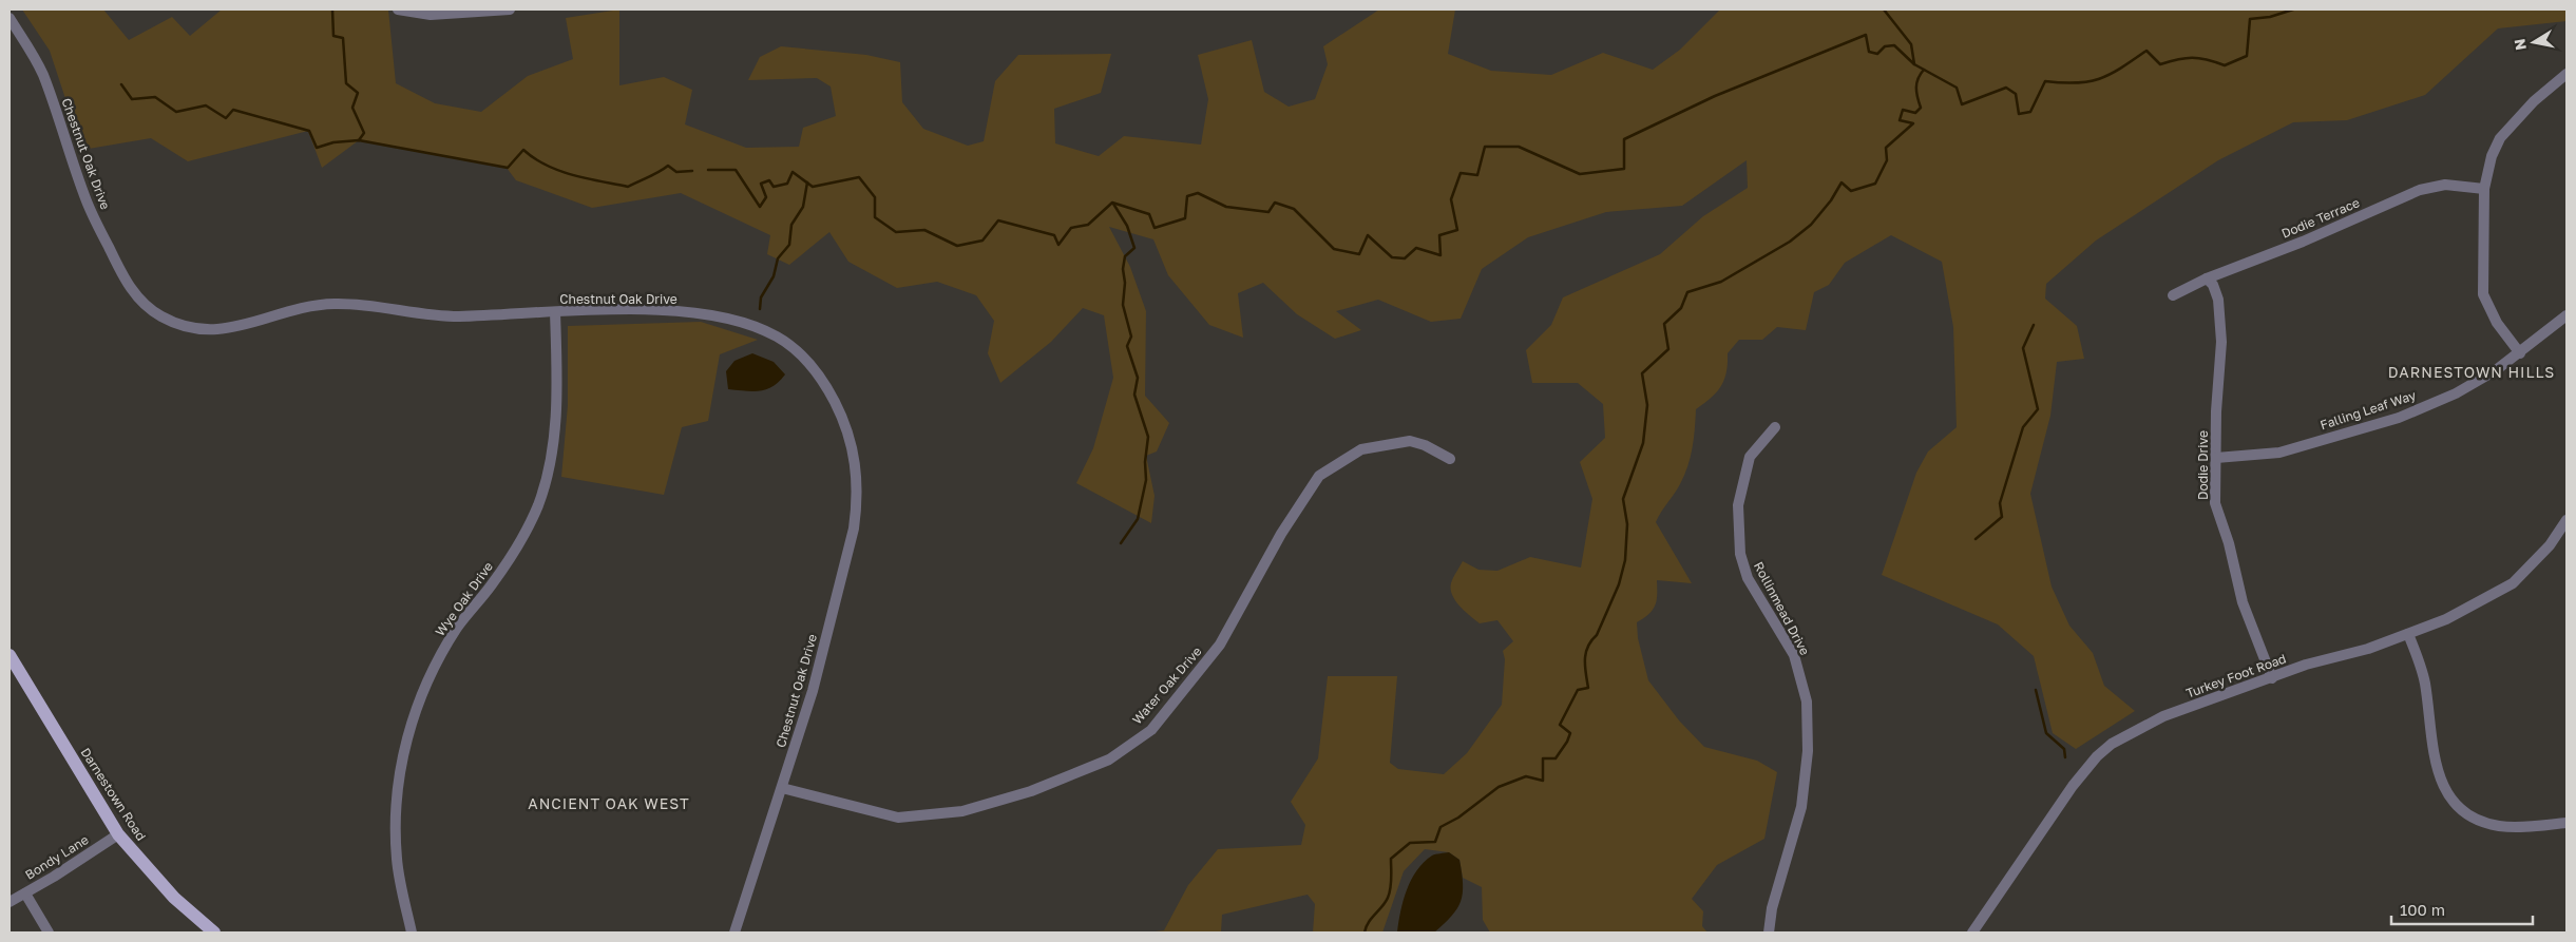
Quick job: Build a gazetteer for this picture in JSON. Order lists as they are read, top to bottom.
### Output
{
  "streets": {
    "main road": ["Darnestown Road"],
    "street": [
      "Chestnut Oak Drive",
      "Dodie Terrace",
      "Falling Leaf Way",
      "Dodie Drive",
      "Wye Oak Drive",
      "Rollinmead Drive",
      "Turkey Foot Road",
      "Water Oak Drive",
      "Bondy Lane"
    ]
  },
  "crossings": [
    ["Chestnut Oak Drive", "Wye Oak Drive"],
    ["Chestnut Oak Drive", "Water Oak Drive"],
    ["Dodie Terrace", "Dodie Drive"],
    ["Falling Leaf Way", "Dodie Drive"],
    ["Dodie Drive", "Turkey Foot Road"],
    ["Darnestown Road", "Bondy Lane"]
  ],
  "districts": ["DARNESTOWN HILLS", "ANCIENT OAK WEST"],
  "scale_bar": "100 m",
  "north": "left"
}
